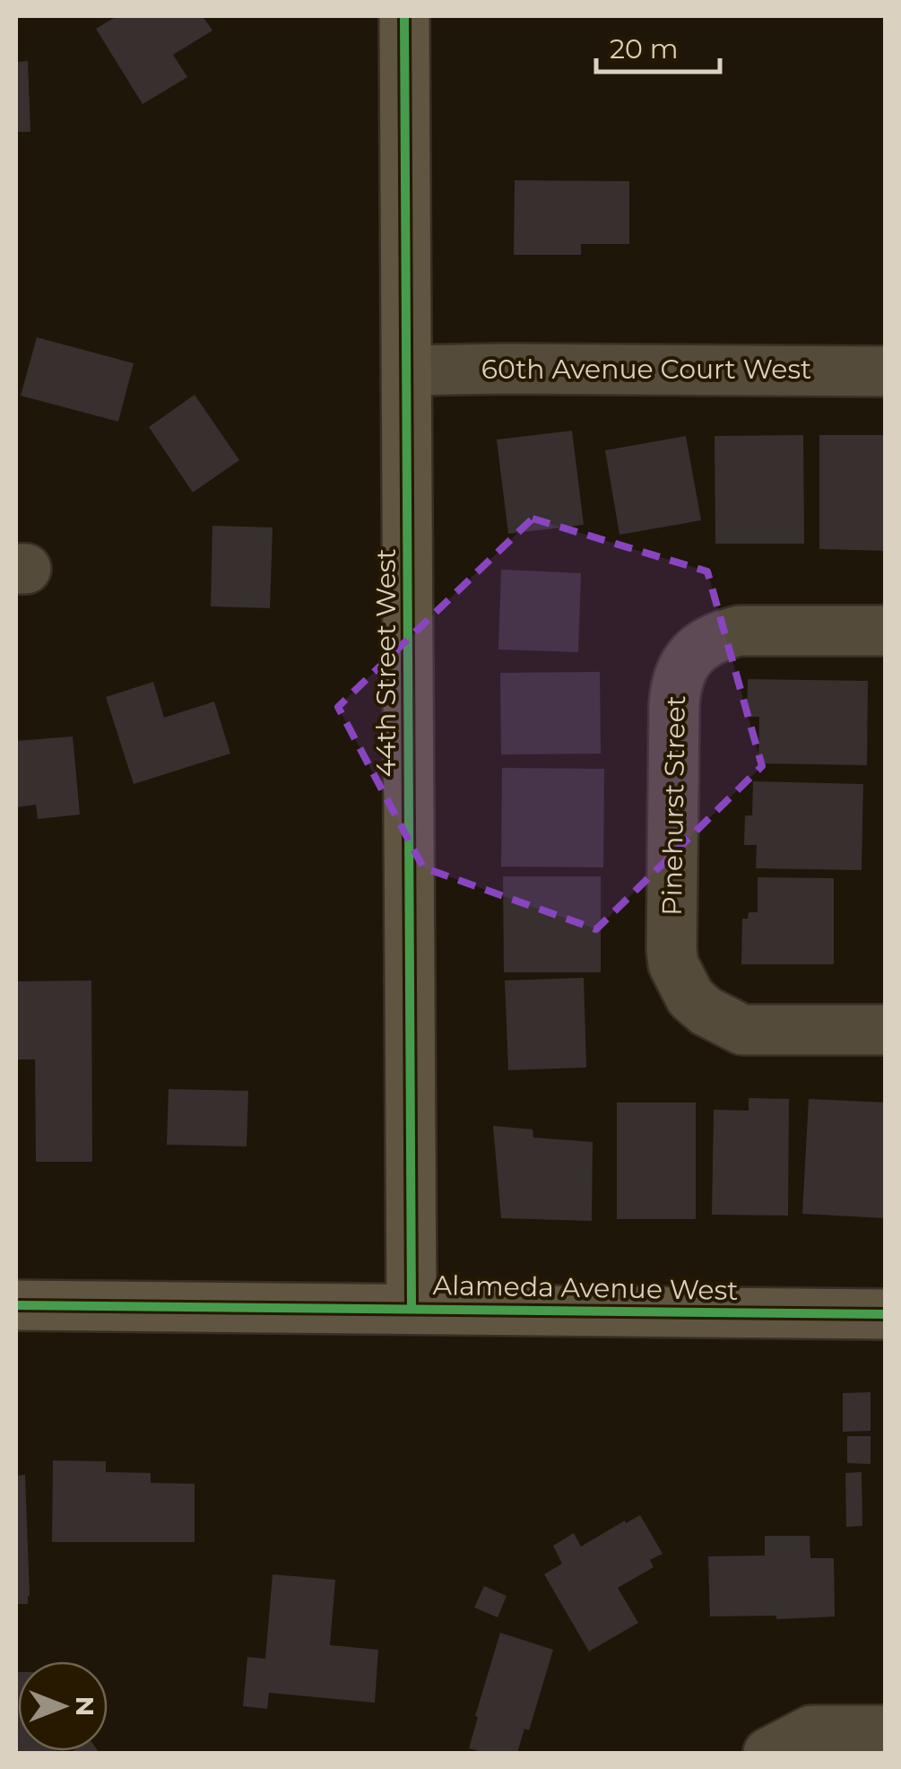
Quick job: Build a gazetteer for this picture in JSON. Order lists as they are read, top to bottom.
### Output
{
  "streets": {
    "street": [
      "60th Avenue Court West",
      "44th Street West",
      "Pinehurst Street",
      "Alameda Avenue West"
    ]
  },
  "crossings": [
    ["60th Avenue Court West", "44th Street West"],
    ["44th Street West", "Alameda Avenue West"]
  ],
  "scale_bar": "20 m",
  "north": "right"
}
